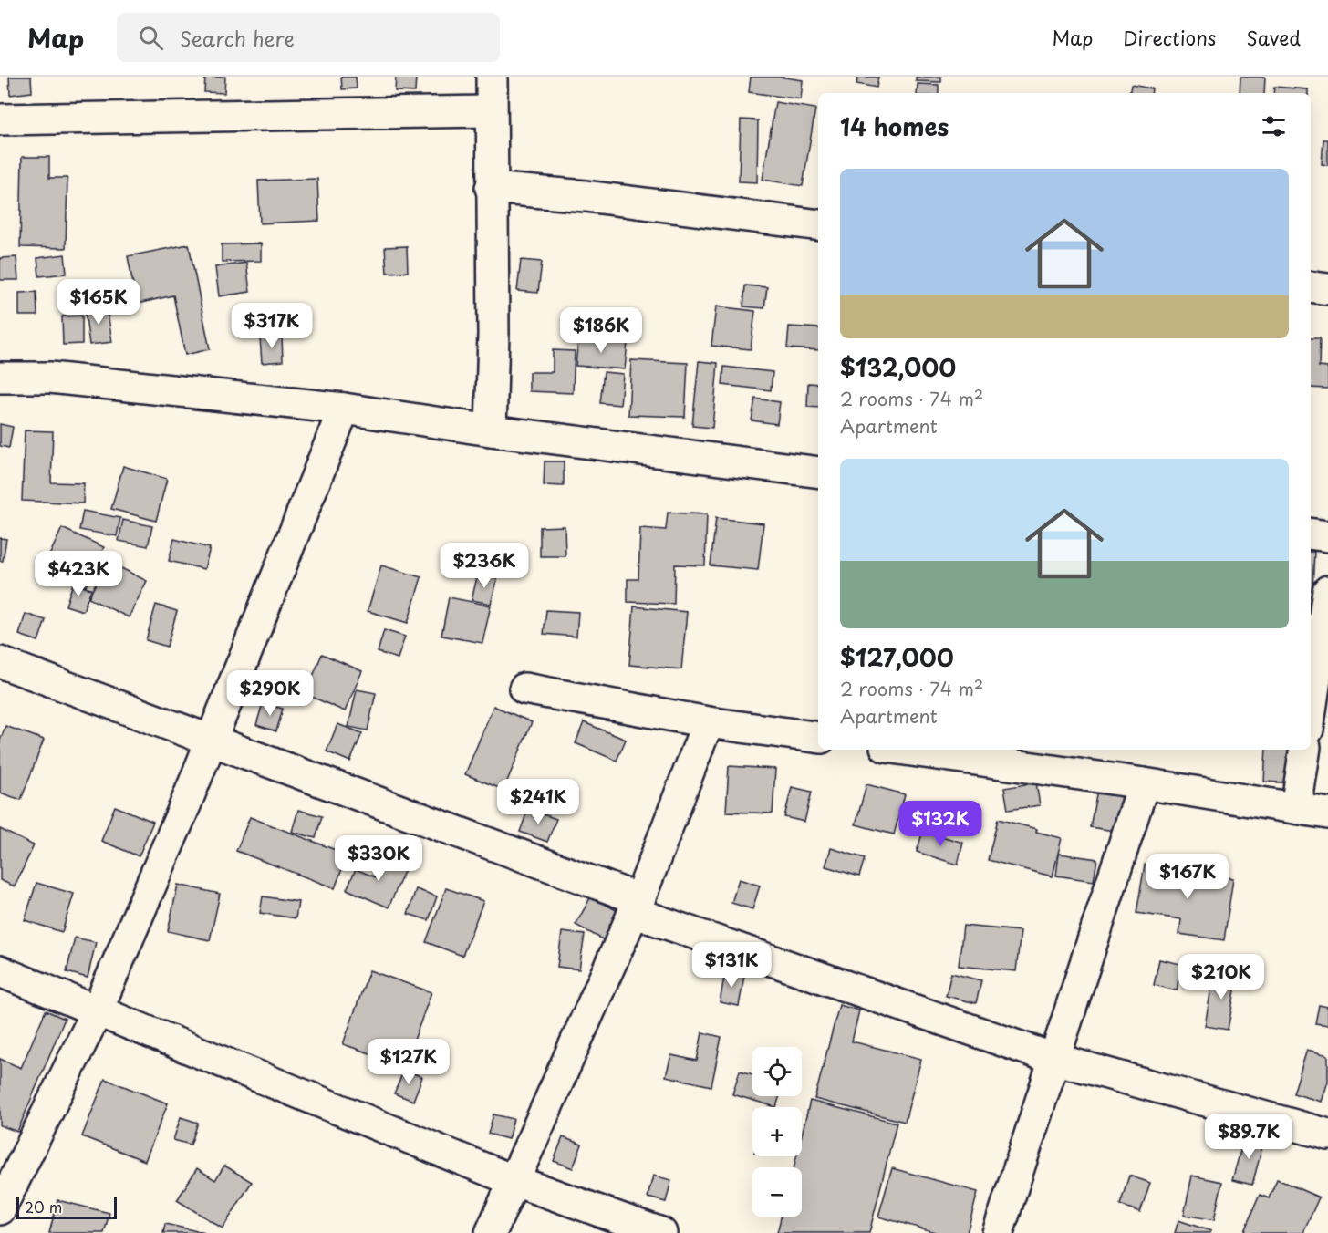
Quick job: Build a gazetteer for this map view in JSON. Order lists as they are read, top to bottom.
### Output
{
  "scale_bar": "20 m",
  "page": {
    "header": "Map",
    "search": "Search here",
    "nav": ["Map", "Directions", "Saved"],
    "heading": "14 homes",
    "list": [
      {
        "name": "$132,000",
        "note": "2 rooms · 74 m² · Apartment"
      },
      {
        "name": "$127,000",
        "note": "2 rooms · 74 m² · Apartment"
      }
    ],
    "price": [
      "$165K",
      "$317K",
      "$186K",
      "$236K",
      "$423K",
      "$290K",
      "$241K",
      "$132K",
      "$330K",
      "$167K",
      "$131K",
      "$210K",
      "$127K",
      "$89.7K"
    ],
    "map_buttons": ["+", "−"],
    "scale": "20 m"
  }
}
